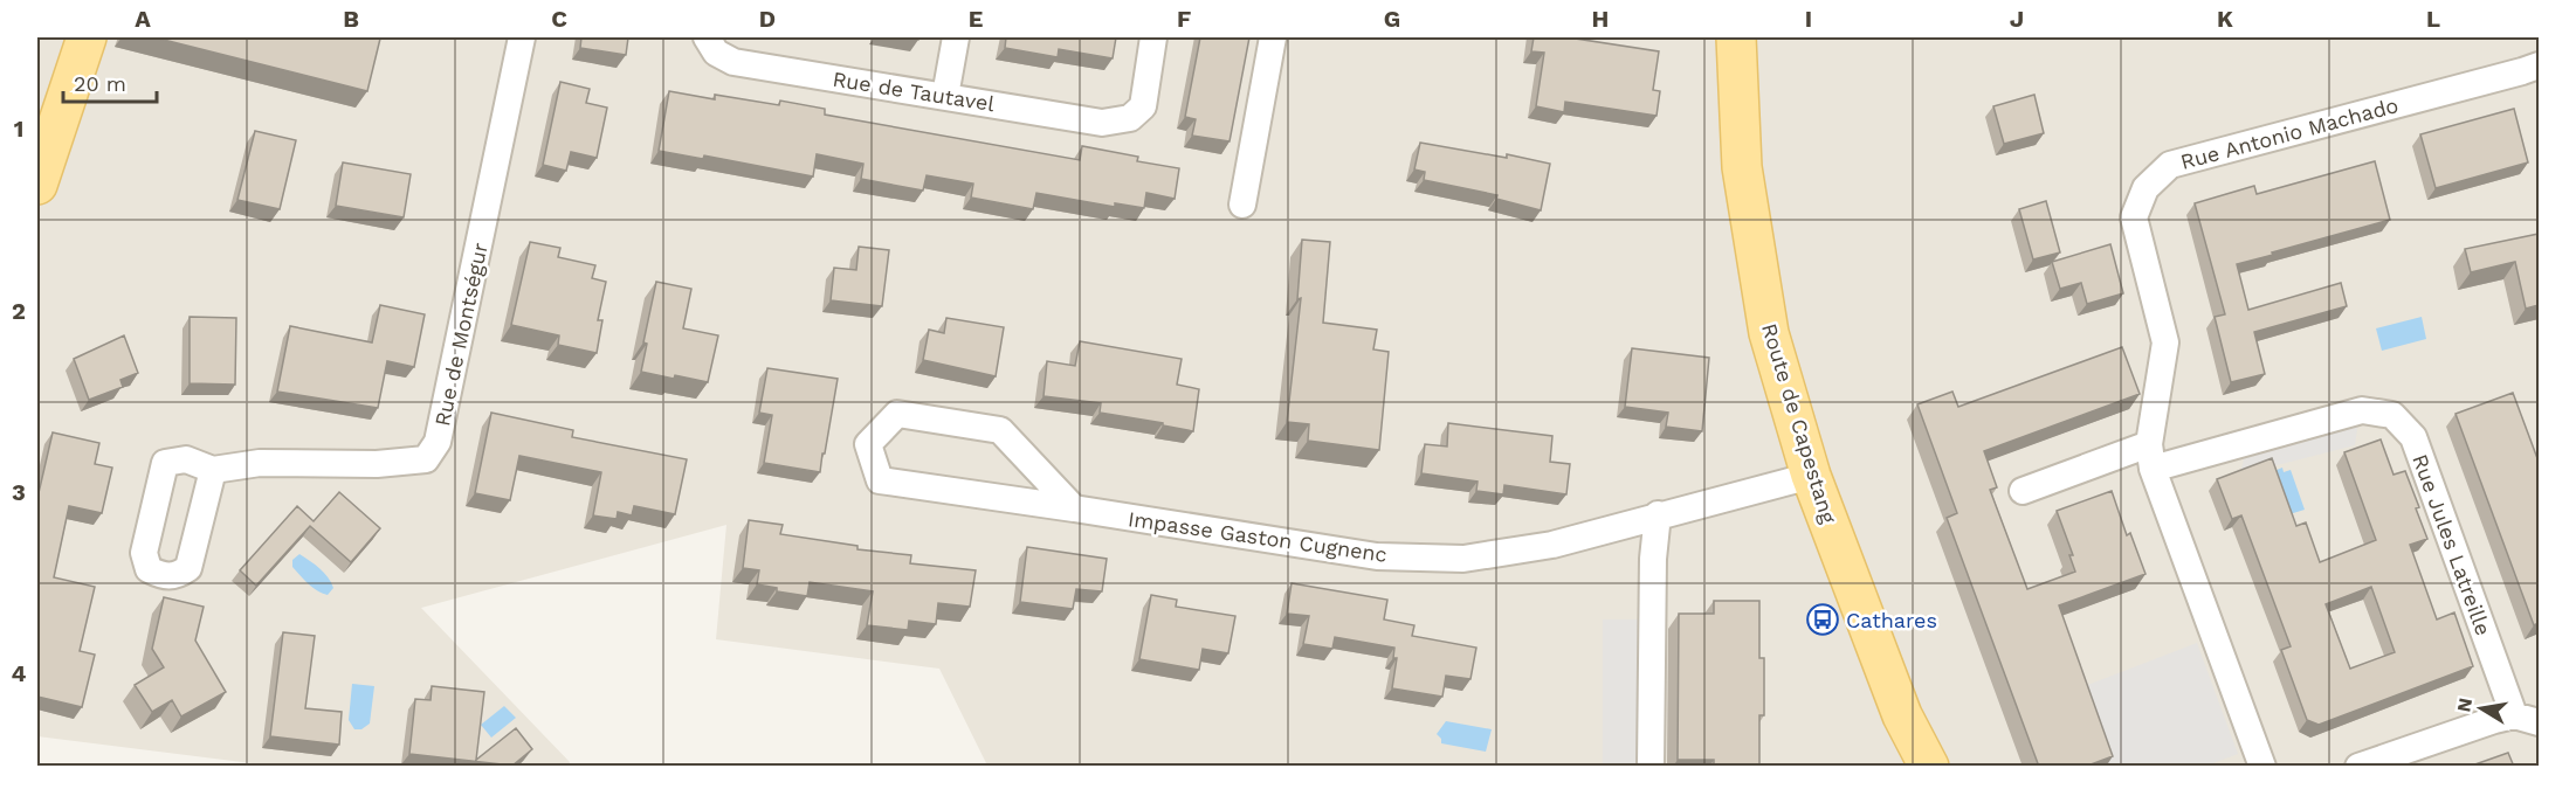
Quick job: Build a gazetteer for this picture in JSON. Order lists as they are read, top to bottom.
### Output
{
  "streets": {
    "main road": ["Route de Capestang"],
    "street": [
      "Rue de Tautavel",
      "Rue Antonio Machado",
      "Rue de Montségur",
      "Impasse Gaston Cugnenc",
      "Rue Jules Latreille"
    ]
  },
  "crossings": [
    ["Rue Antonio Machado", "Rue Jules Latreille"],
    ["Route de Capestang", "Impasse Gaston Cugnenc"]
  ],
  "places": {
    "bus stop": ["Cathares"]
  },
  "scale_bar": "20 m",
  "north": "left",
  "grid": {
    "columns": [
      "A",
      "B",
      "C",
      "D",
      "E",
      "F",
      "G",
      "H",
      "I",
      "J",
      "K",
      "L"
    ],
    "rows": [
      "1",
      "2",
      "3",
      "4"
    ]
  }
}
